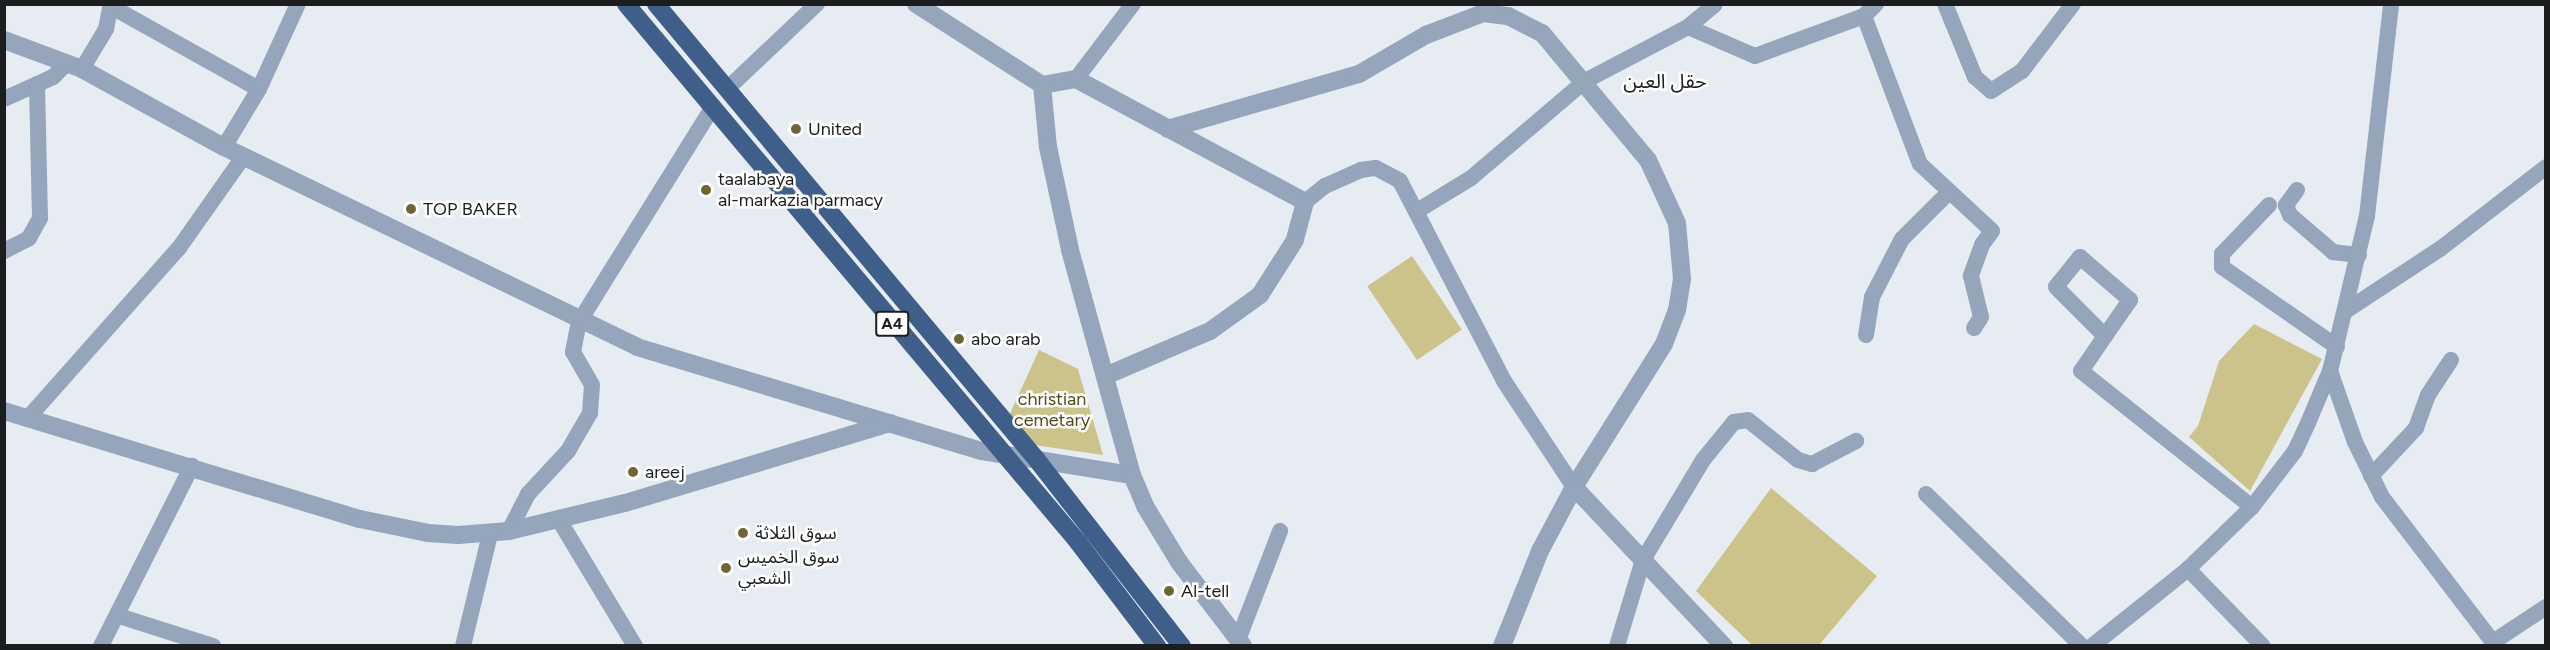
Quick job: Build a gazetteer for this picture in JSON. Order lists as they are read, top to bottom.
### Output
{
  "streets": {
    "highway": ["A4"]
  },
  "districts": ["حقل العين"],
  "parks": ["christian cemetary"],
  "places": [
    "United",
    "taalabaya al-markazia parmacy",
    "TOP BAKER",
    "abo arab",
    "areej",
    "سوق الثلاثة",
    "سوق الخميس الشعبي",
    "Al-tell"
  ]
}
